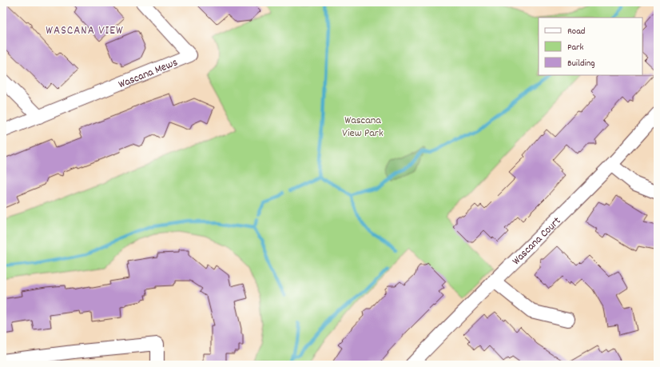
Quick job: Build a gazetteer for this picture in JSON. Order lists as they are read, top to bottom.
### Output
{
  "streets": {
    "street": ["Wascana Mews", "Wascana Court"]
  },
  "districts": ["WASCANA VIEW"],
  "parks": ["Wascana View Park"],
  "legend": ["Road", "Park", "Building"]
}
